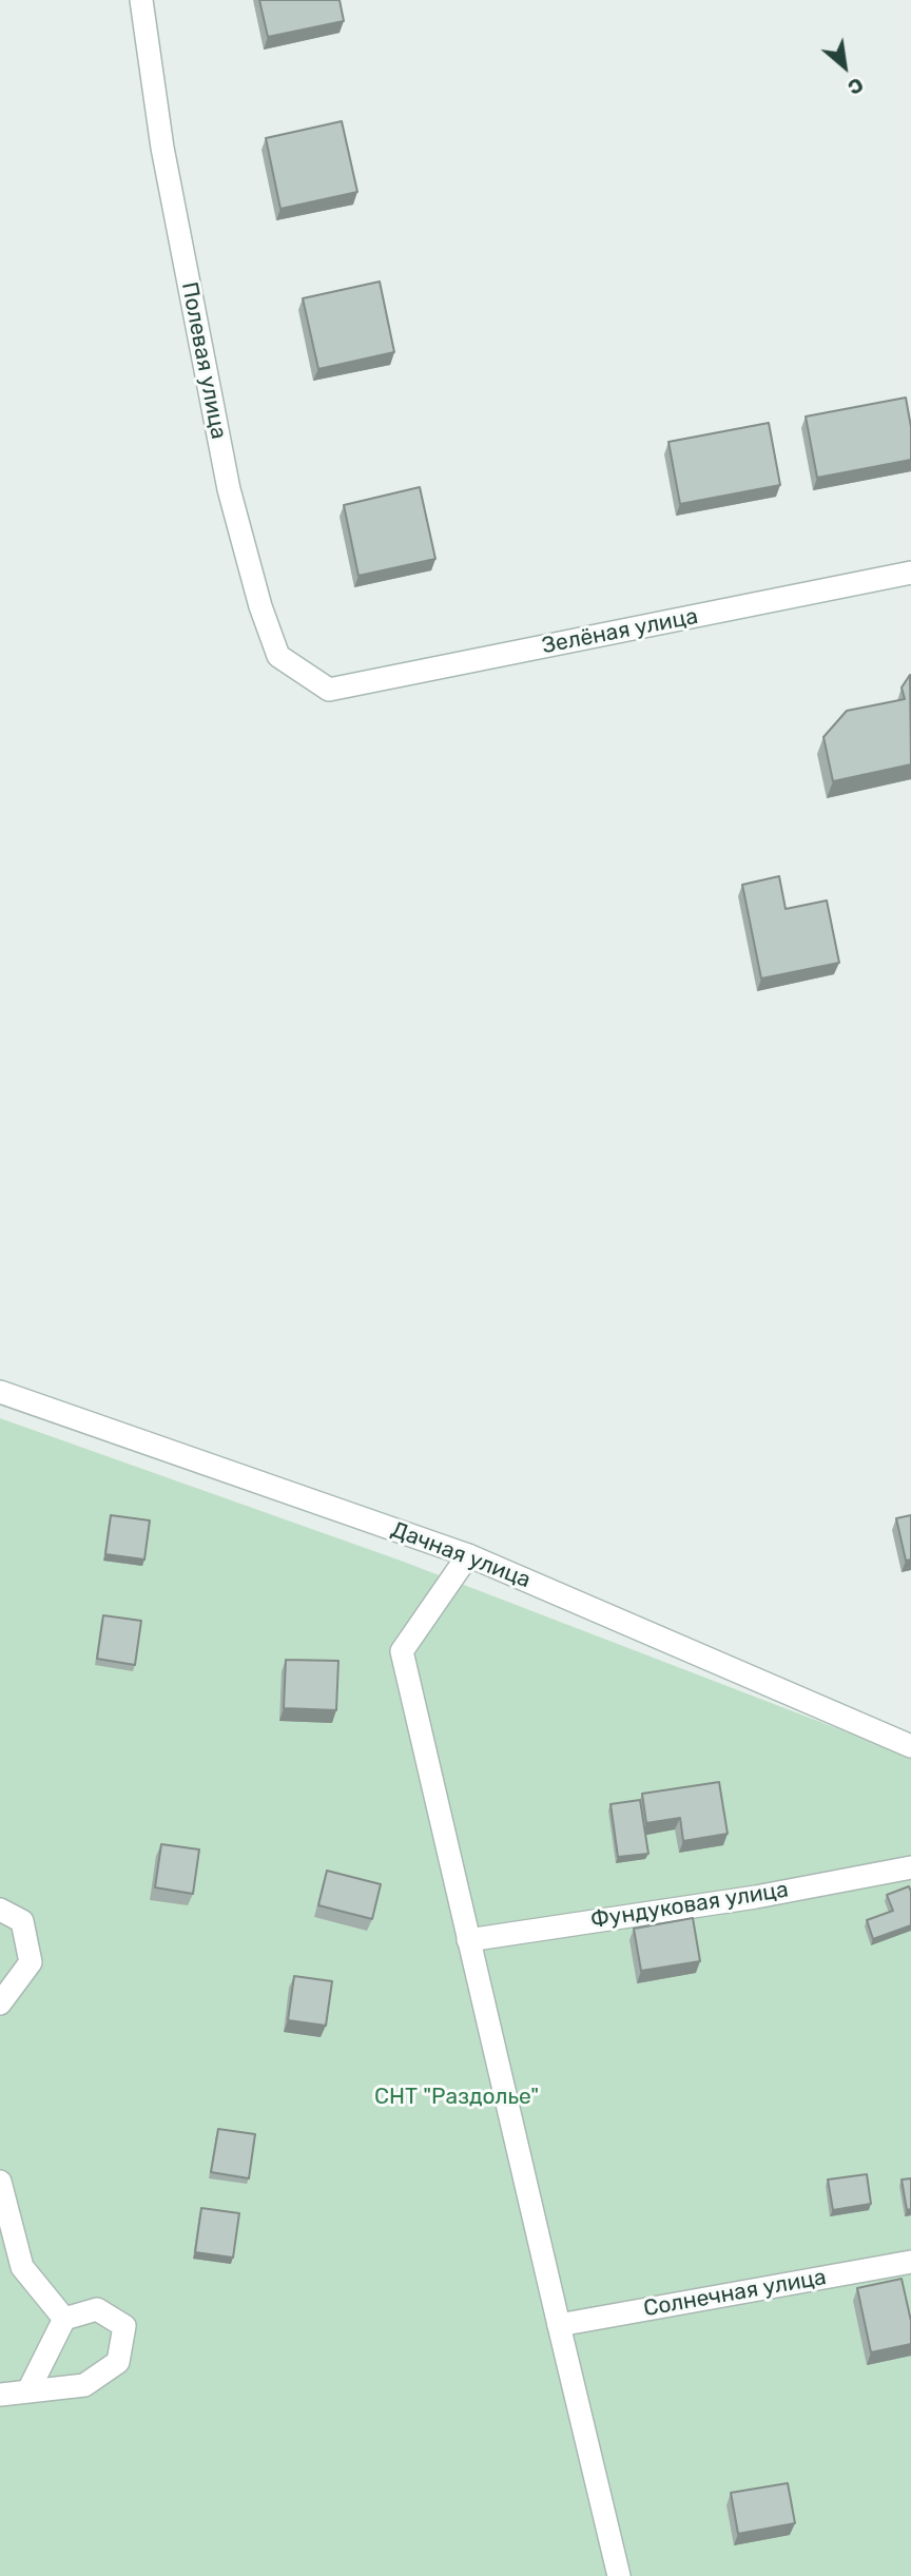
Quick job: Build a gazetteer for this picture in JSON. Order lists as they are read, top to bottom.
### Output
{
  "streets": {
    "street": [
      "Полевая улица",
      "Зелёная улица",
      "Дачная улица",
      "Фундуковая улица",
      "Солнечная улица"
    ]
  },
  "crossings": [
    ["Полевая улица", "Зелёная улица"]
  ],
  "parks": ["СНТ \"Раздолье\""],
  "north": "bottom right"
}
